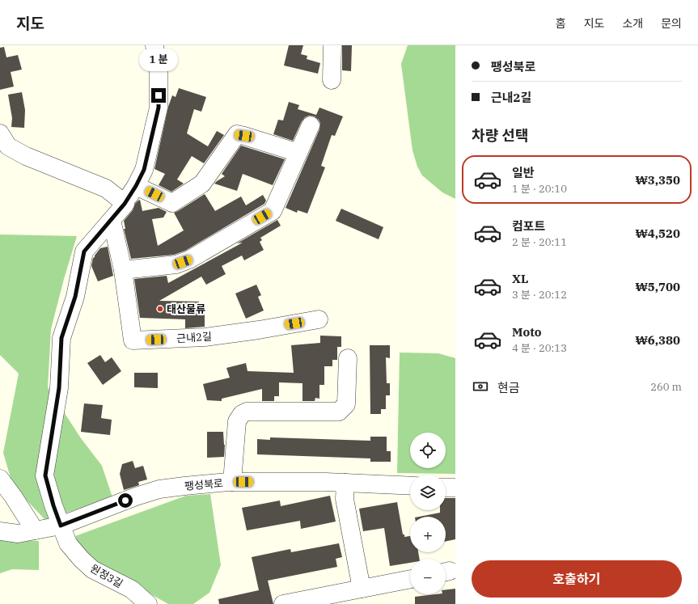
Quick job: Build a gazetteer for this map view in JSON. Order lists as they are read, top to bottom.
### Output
{
  "streets": {
    "street": ["근내2길", "팽성북로", "원정3길"]
  },
  "crossings": [
    ["팽성북로", "원정3길"]
  ],
  "places": ["태산물류"],
  "page": {
    "header": "지도",
    "nav": [
      "홈",
      "지도",
      "소개",
      "문의"
    ],
    "banner": ["팽성북로", "근내2길"],
    "bubble": "1 분",
    "heading": "차량 선택",
    "list": [
      {
        "name": "일반",
        "note": "1 분 · 20:10",
        "value": "₩3,350"
      },
      {
        "name": "컴포트",
        "note": "2 분 · 20:11",
        "value": "₩4,520"
      },
      {
        "name": "XL",
        "note": "3 분 · 20:12",
        "value": "₩5,700"
      },
      {
        "name": "Moto",
        "note": "4 분 · 20:13",
        "value": "₩6,380"
      }
    ],
    "pay": ["현금", "260 m"],
    "map_buttons": ["+", "−"],
    "buttons": "호출하기"
  }
}
